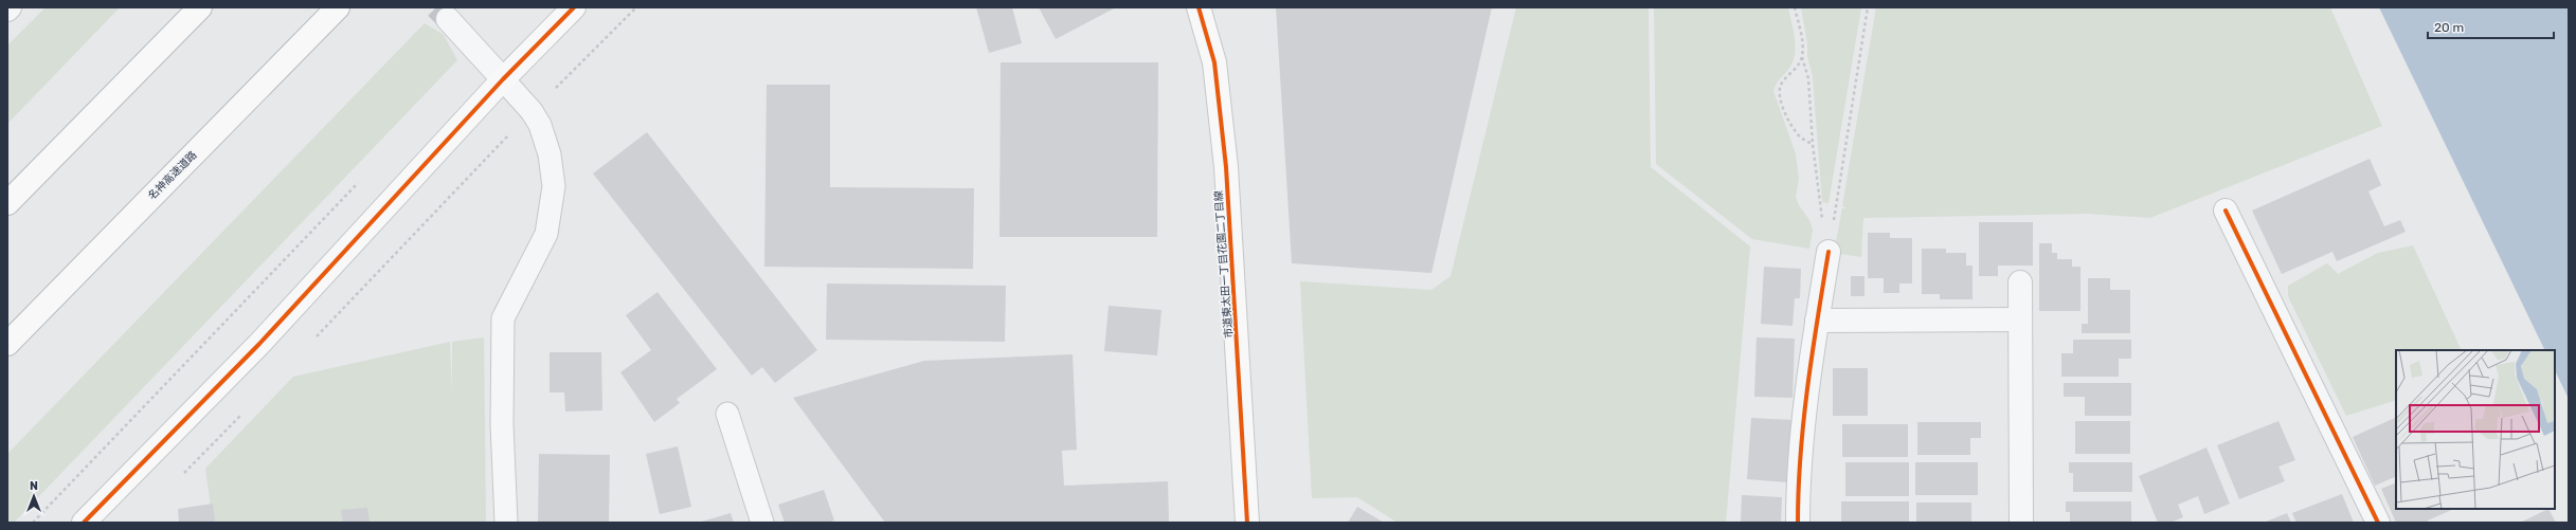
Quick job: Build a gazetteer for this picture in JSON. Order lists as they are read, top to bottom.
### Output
{
  "streets": {
    "main road": ["名神高速道路", "市道東太田一丁目花園二丁目線"]
  },
  "scale_bar": "20 m",
  "north": "top"
}
